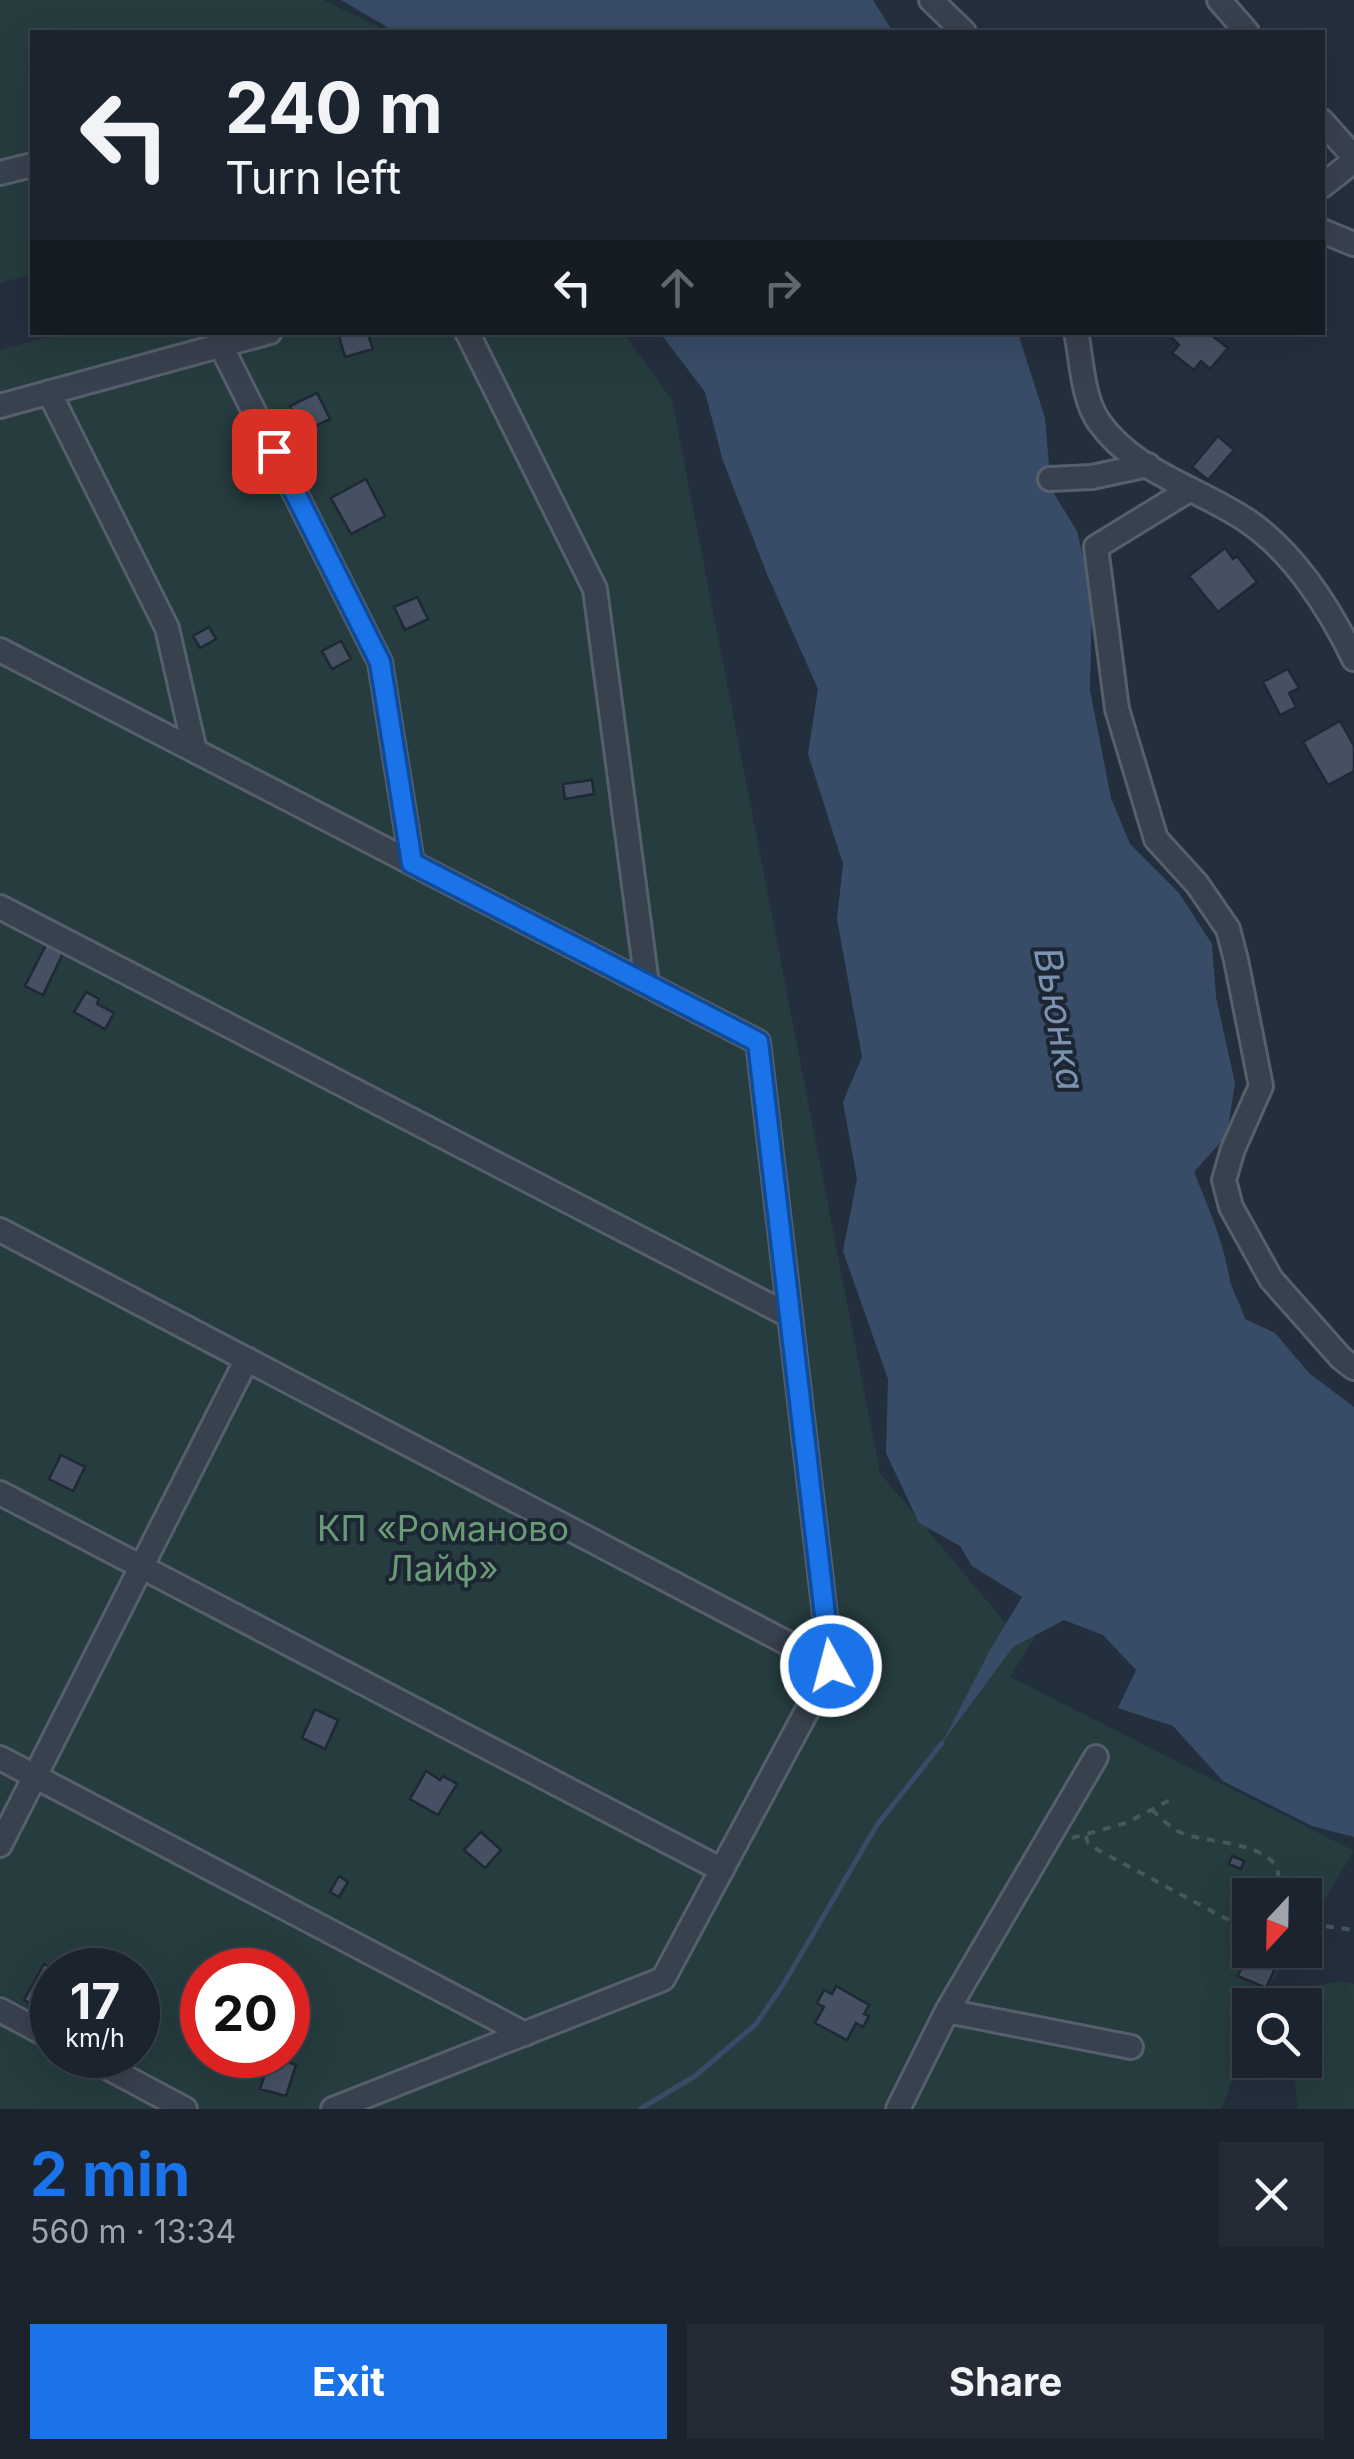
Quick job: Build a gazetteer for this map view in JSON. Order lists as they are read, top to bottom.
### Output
{
  "water": ["Вьюнка"],
  "parks": ["КП «Романово Лайф»"],
  "north": "bottom",
  "page": {
    "turn": ["240 m", "Turn left"],
    "speed": "17 km/h",
    "limit": "20",
    "heading": ["2 min", "560 m · 13:34"],
    "buttons": ["Exit", "Share"]
  }
}
